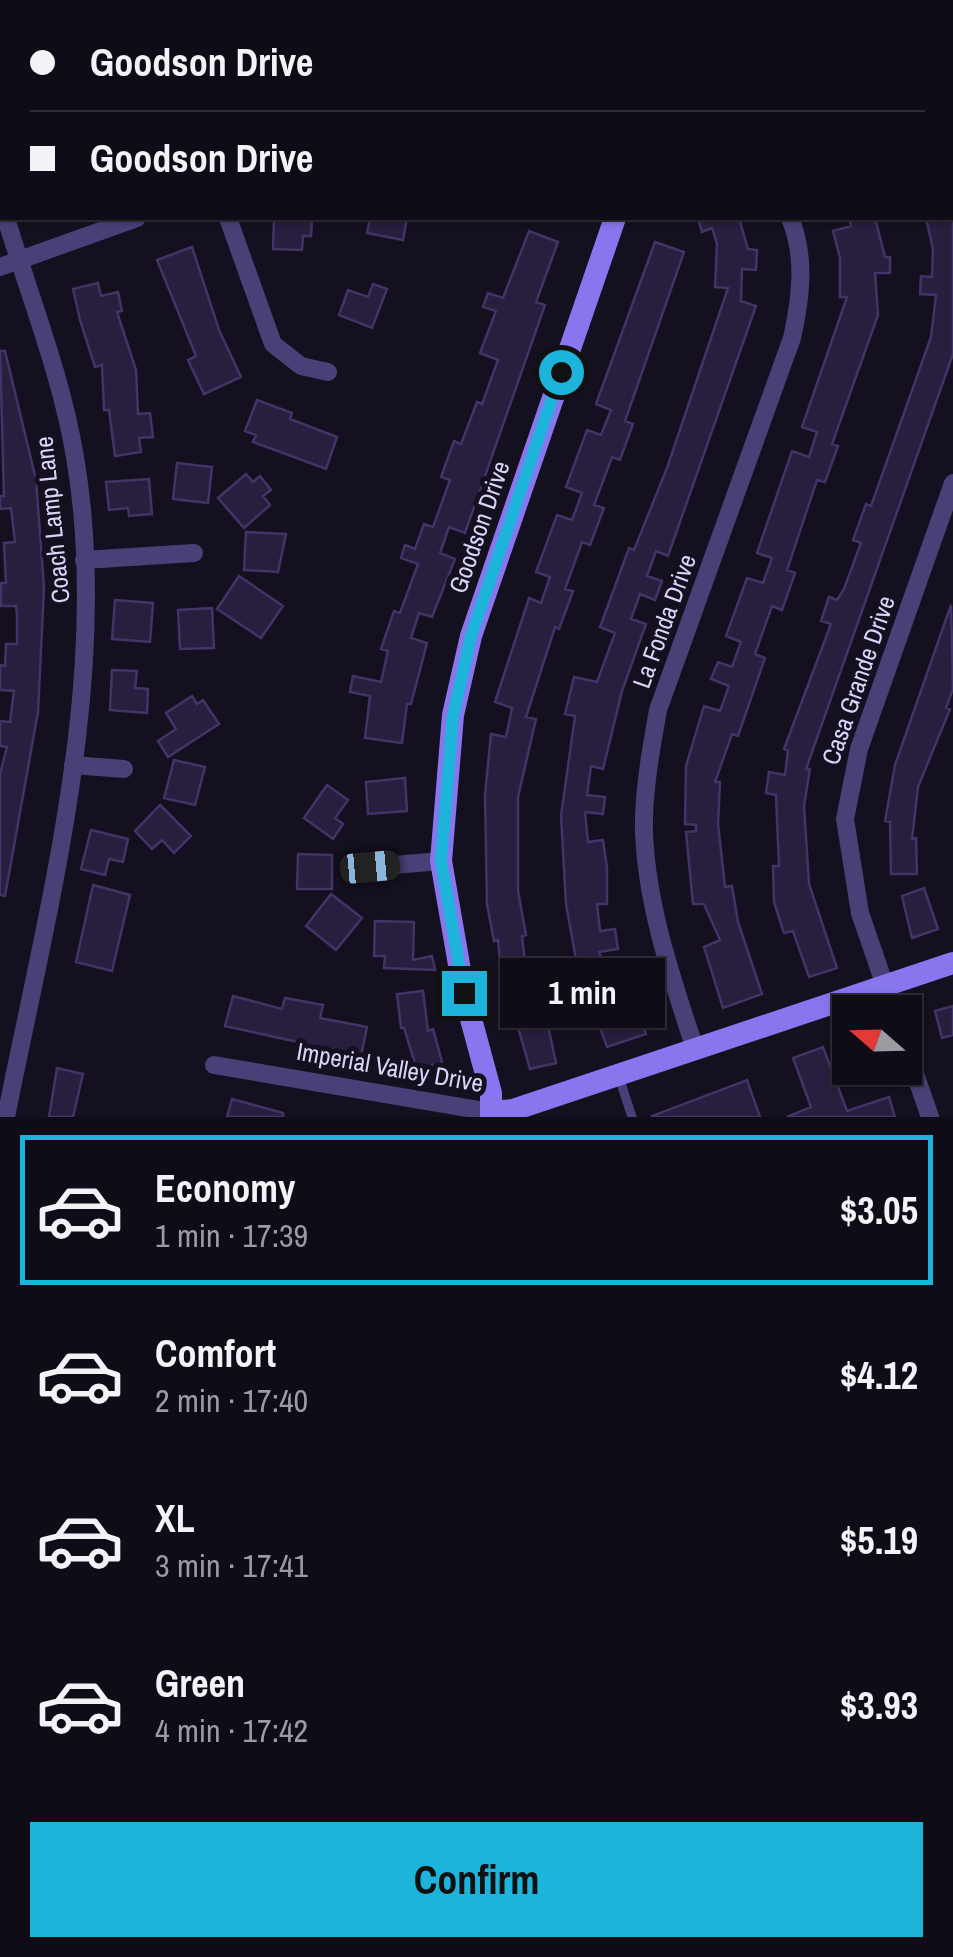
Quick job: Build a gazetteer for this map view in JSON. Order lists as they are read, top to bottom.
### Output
{
  "streets": {
    "street": [
      "Coach Lamp Lane",
      "Goodson Drive",
      "La Fonda Drive",
      "Casa Grande Drive",
      "Imperial Valley Drive"
    ]
  },
  "crossings": [
    ["Goodson Drive", "Imperial Valley Drive"],
    ["La Fonda Drive", "Imperial Valley Drive"],
    ["Casa Grande Drive", "Imperial Valley Drive"]
  ],
  "north": "left",
  "page": {
    "banner": ["Goodson Drive", "Goodson Drive"],
    "bubble": "1 min",
    "list": [
      {
        "name": "Economy",
        "note": "1 min · 17:39",
        "value": "$3.05"
      },
      {
        "name": "Comfort",
        "note": "2 min · 17:40",
        "value": "$4.12"
      },
      {
        "name": "XL",
        "note": "3 min · 17:41",
        "value": "$5.19"
      },
      {
        "name": "Green",
        "note": "4 min · 17:42",
        "value": "$3.93"
      }
    ],
    "buttons": "Confirm"
  }
}
